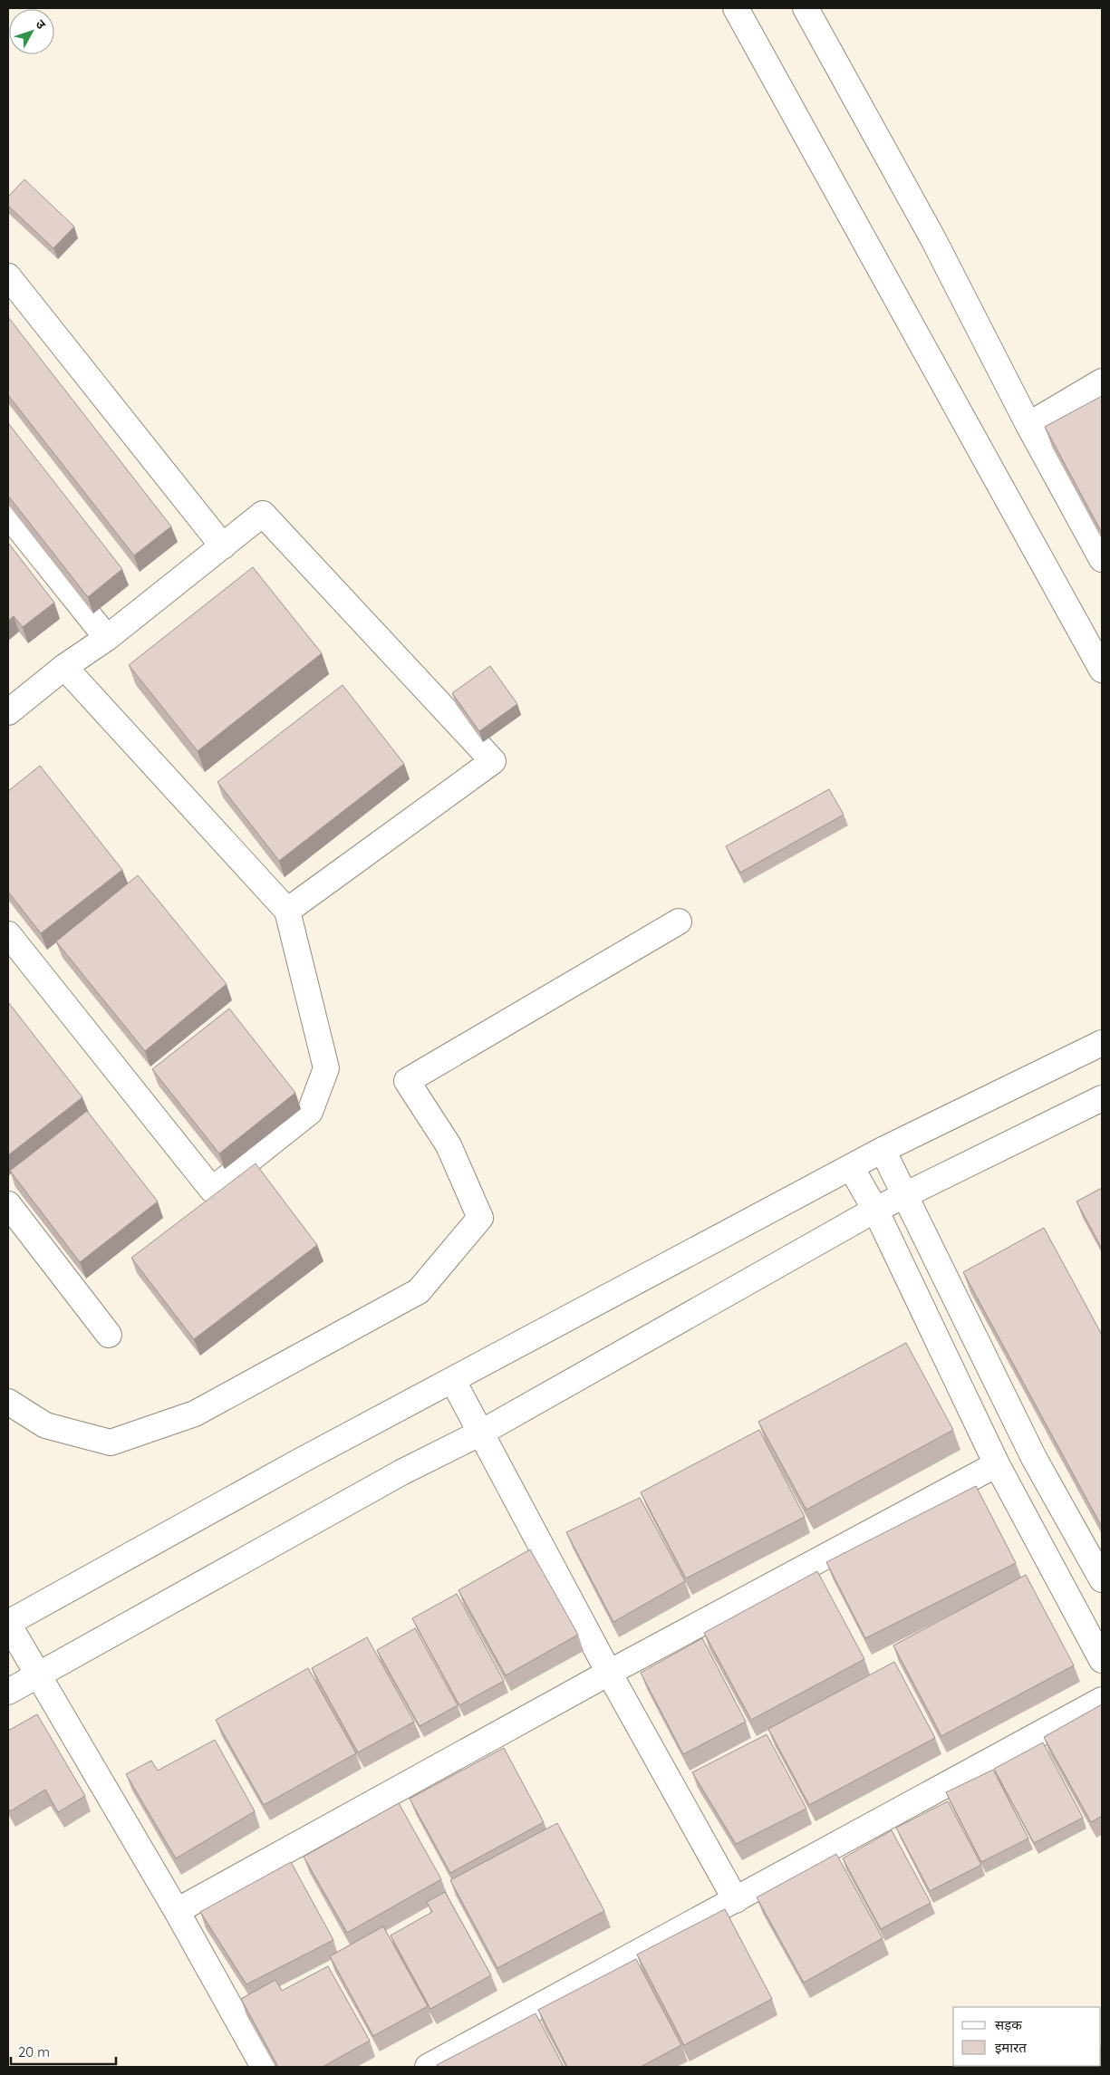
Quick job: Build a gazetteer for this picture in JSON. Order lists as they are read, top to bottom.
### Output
{
  "legend": ["सड़क", "इमारत"],
  "scale_bar": "20 m",
  "north": "top right"
}
